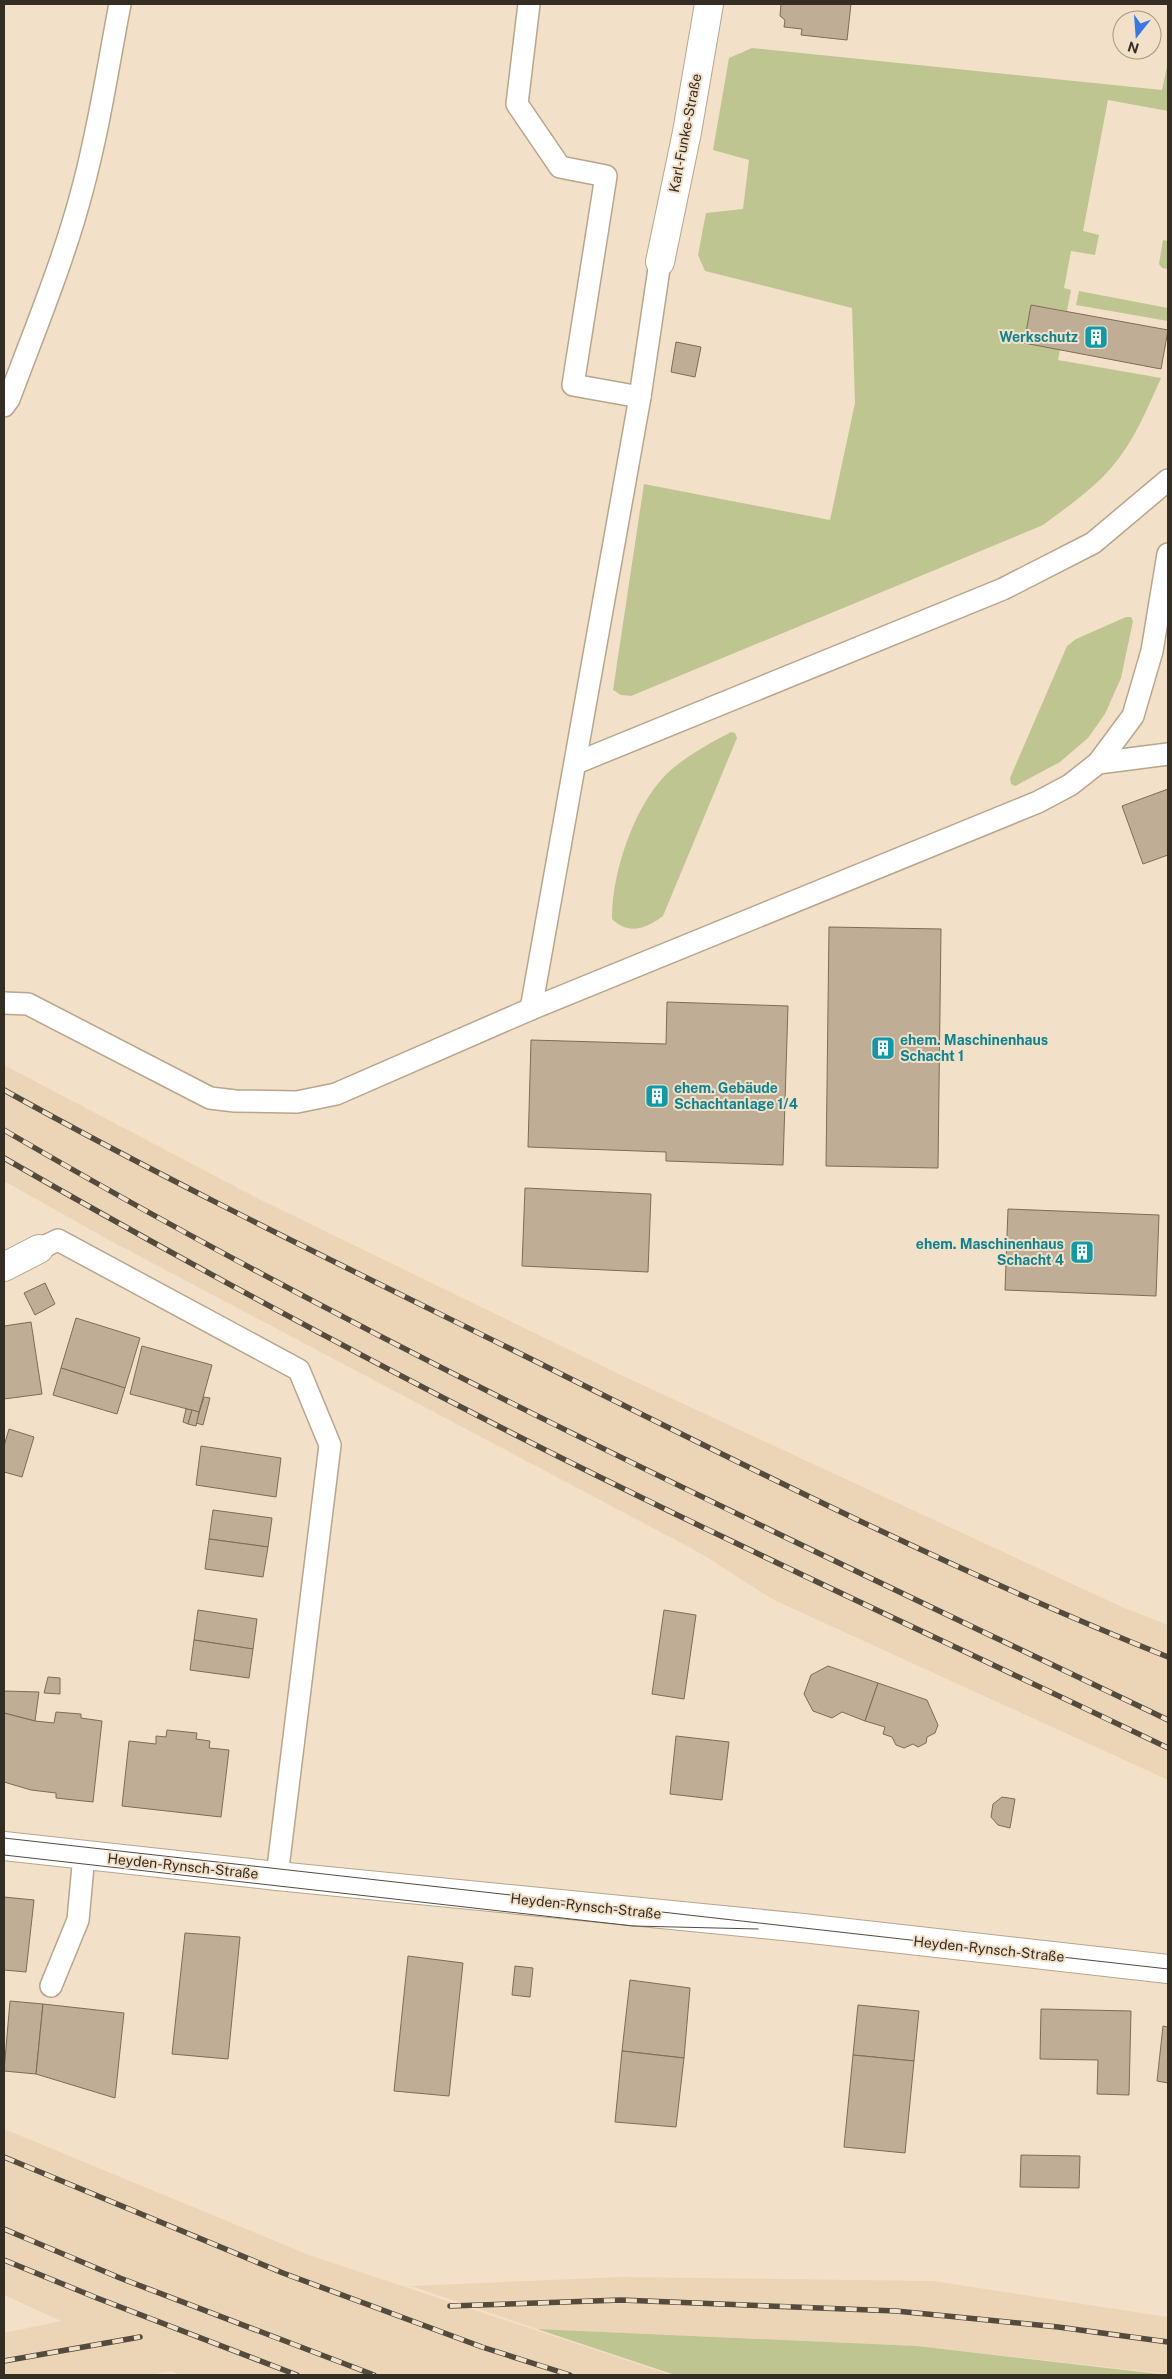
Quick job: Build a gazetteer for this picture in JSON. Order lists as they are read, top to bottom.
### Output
{
  "streets": {
    "main road": ["Karl-Funke-Straße", "Heyden-Rynsch-Straße"]
  },
  "places": {
    "building": [
      "Werkschutz",
      "ehem. Maschinenhaus Schacht 1",
      "ehem. Gebäude Schachtanlage 1/4",
      "ehem. Maschinenhaus Schacht 4"
    ]
  },
  "north": "bottom"
}
